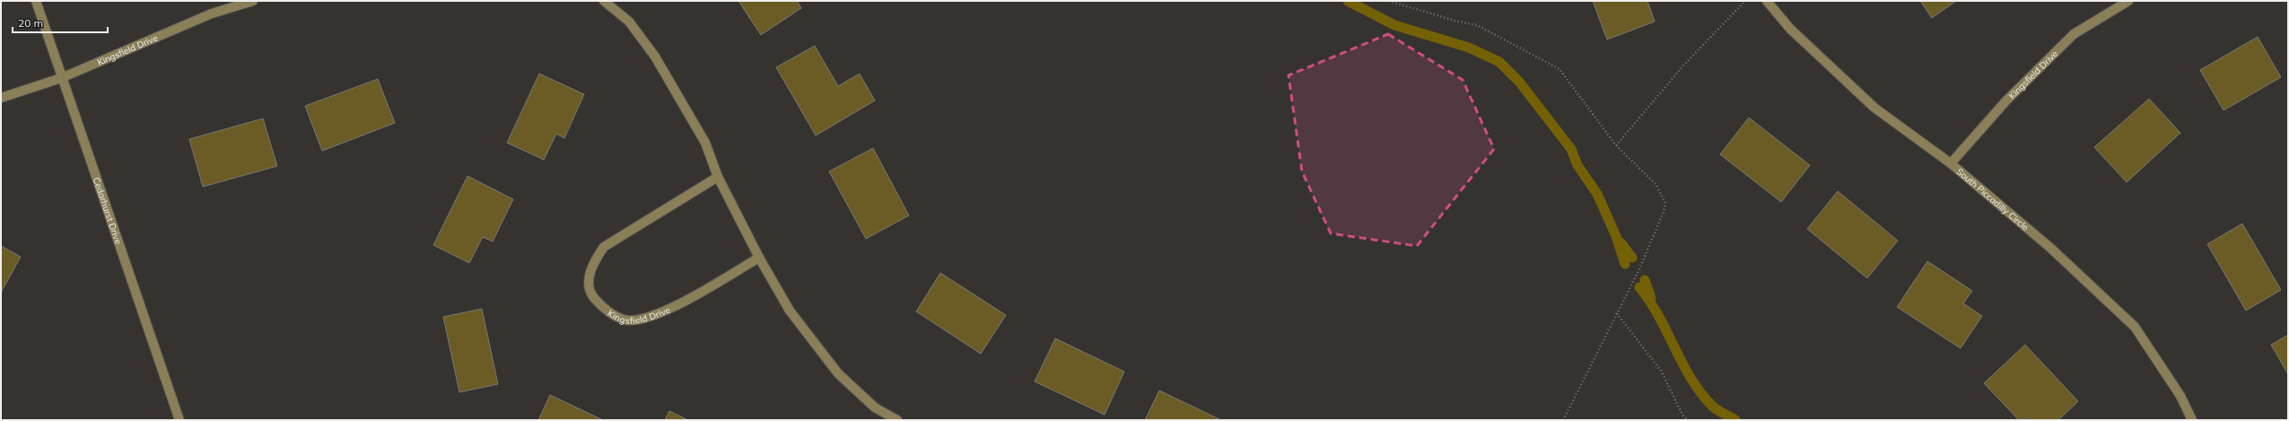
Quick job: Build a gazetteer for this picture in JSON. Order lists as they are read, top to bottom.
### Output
{
  "streets": {
    "street": ["Kingsfield Drive", "South Piccadilly Circle", "Cedarhurst Drive"]
  },
  "crossings": [
    ["Kingsfield Drive", "South Piccadilly Circle"],
    ["Kingsfield Drive", "Cedarhurst Drive"]
  ],
  "scale_bar": "20 m"
}
